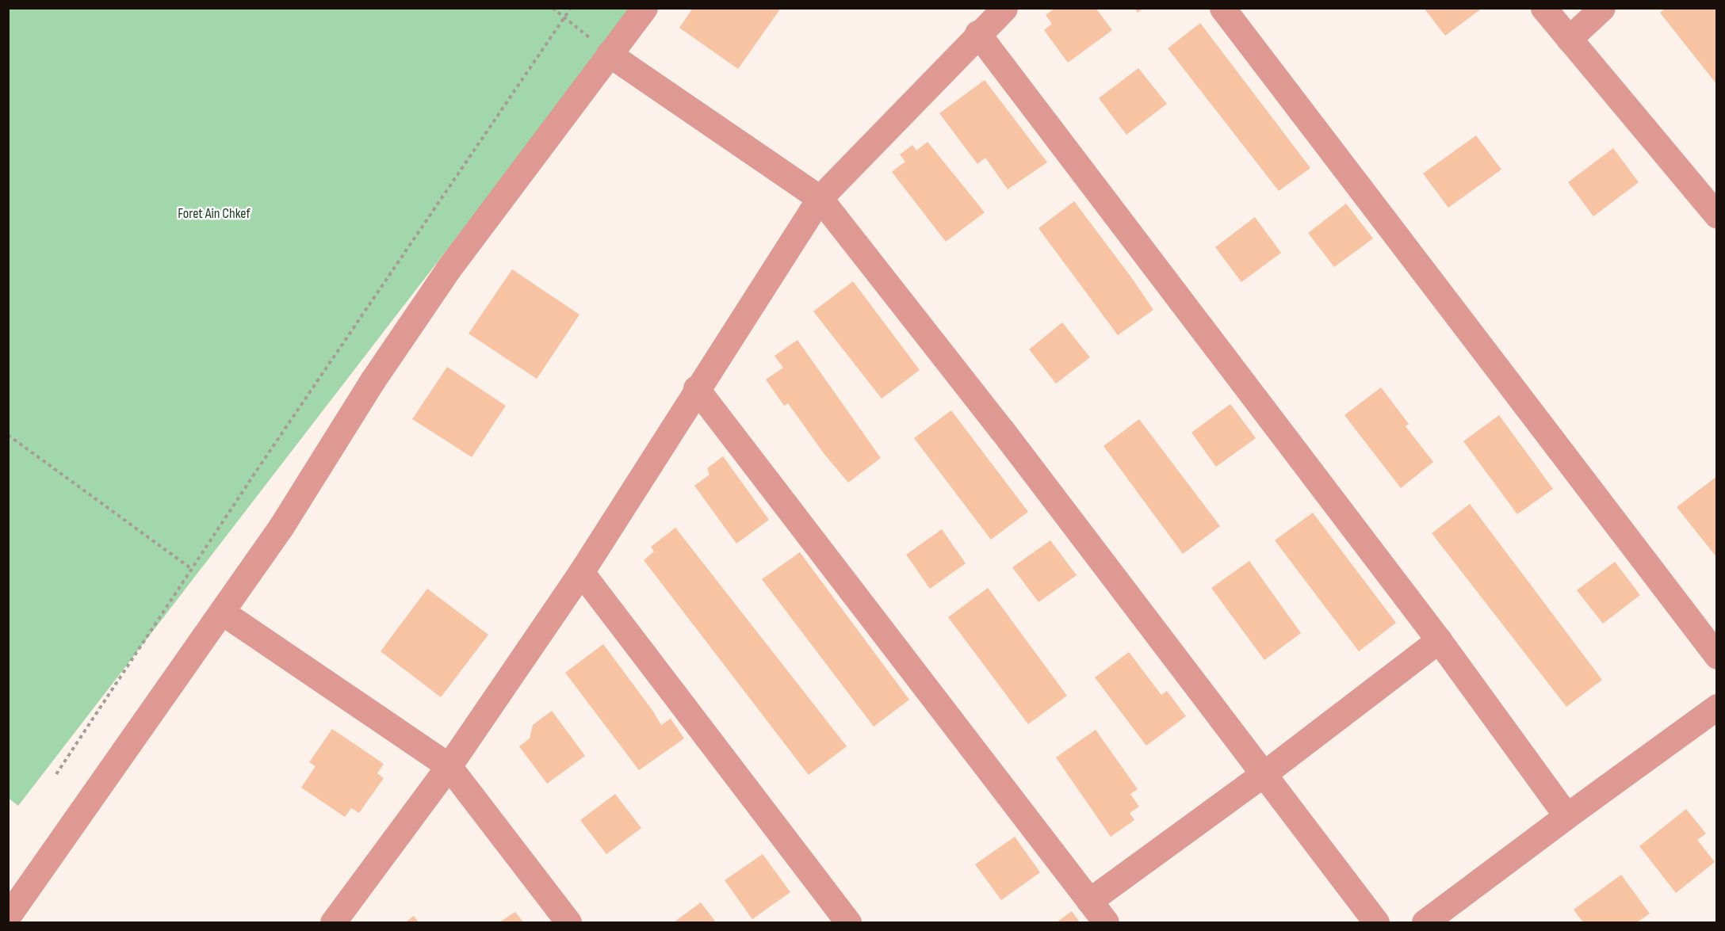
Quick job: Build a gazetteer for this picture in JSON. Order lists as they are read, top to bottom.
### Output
{
  "parks": ["Foret Ain Chkef"]
}
